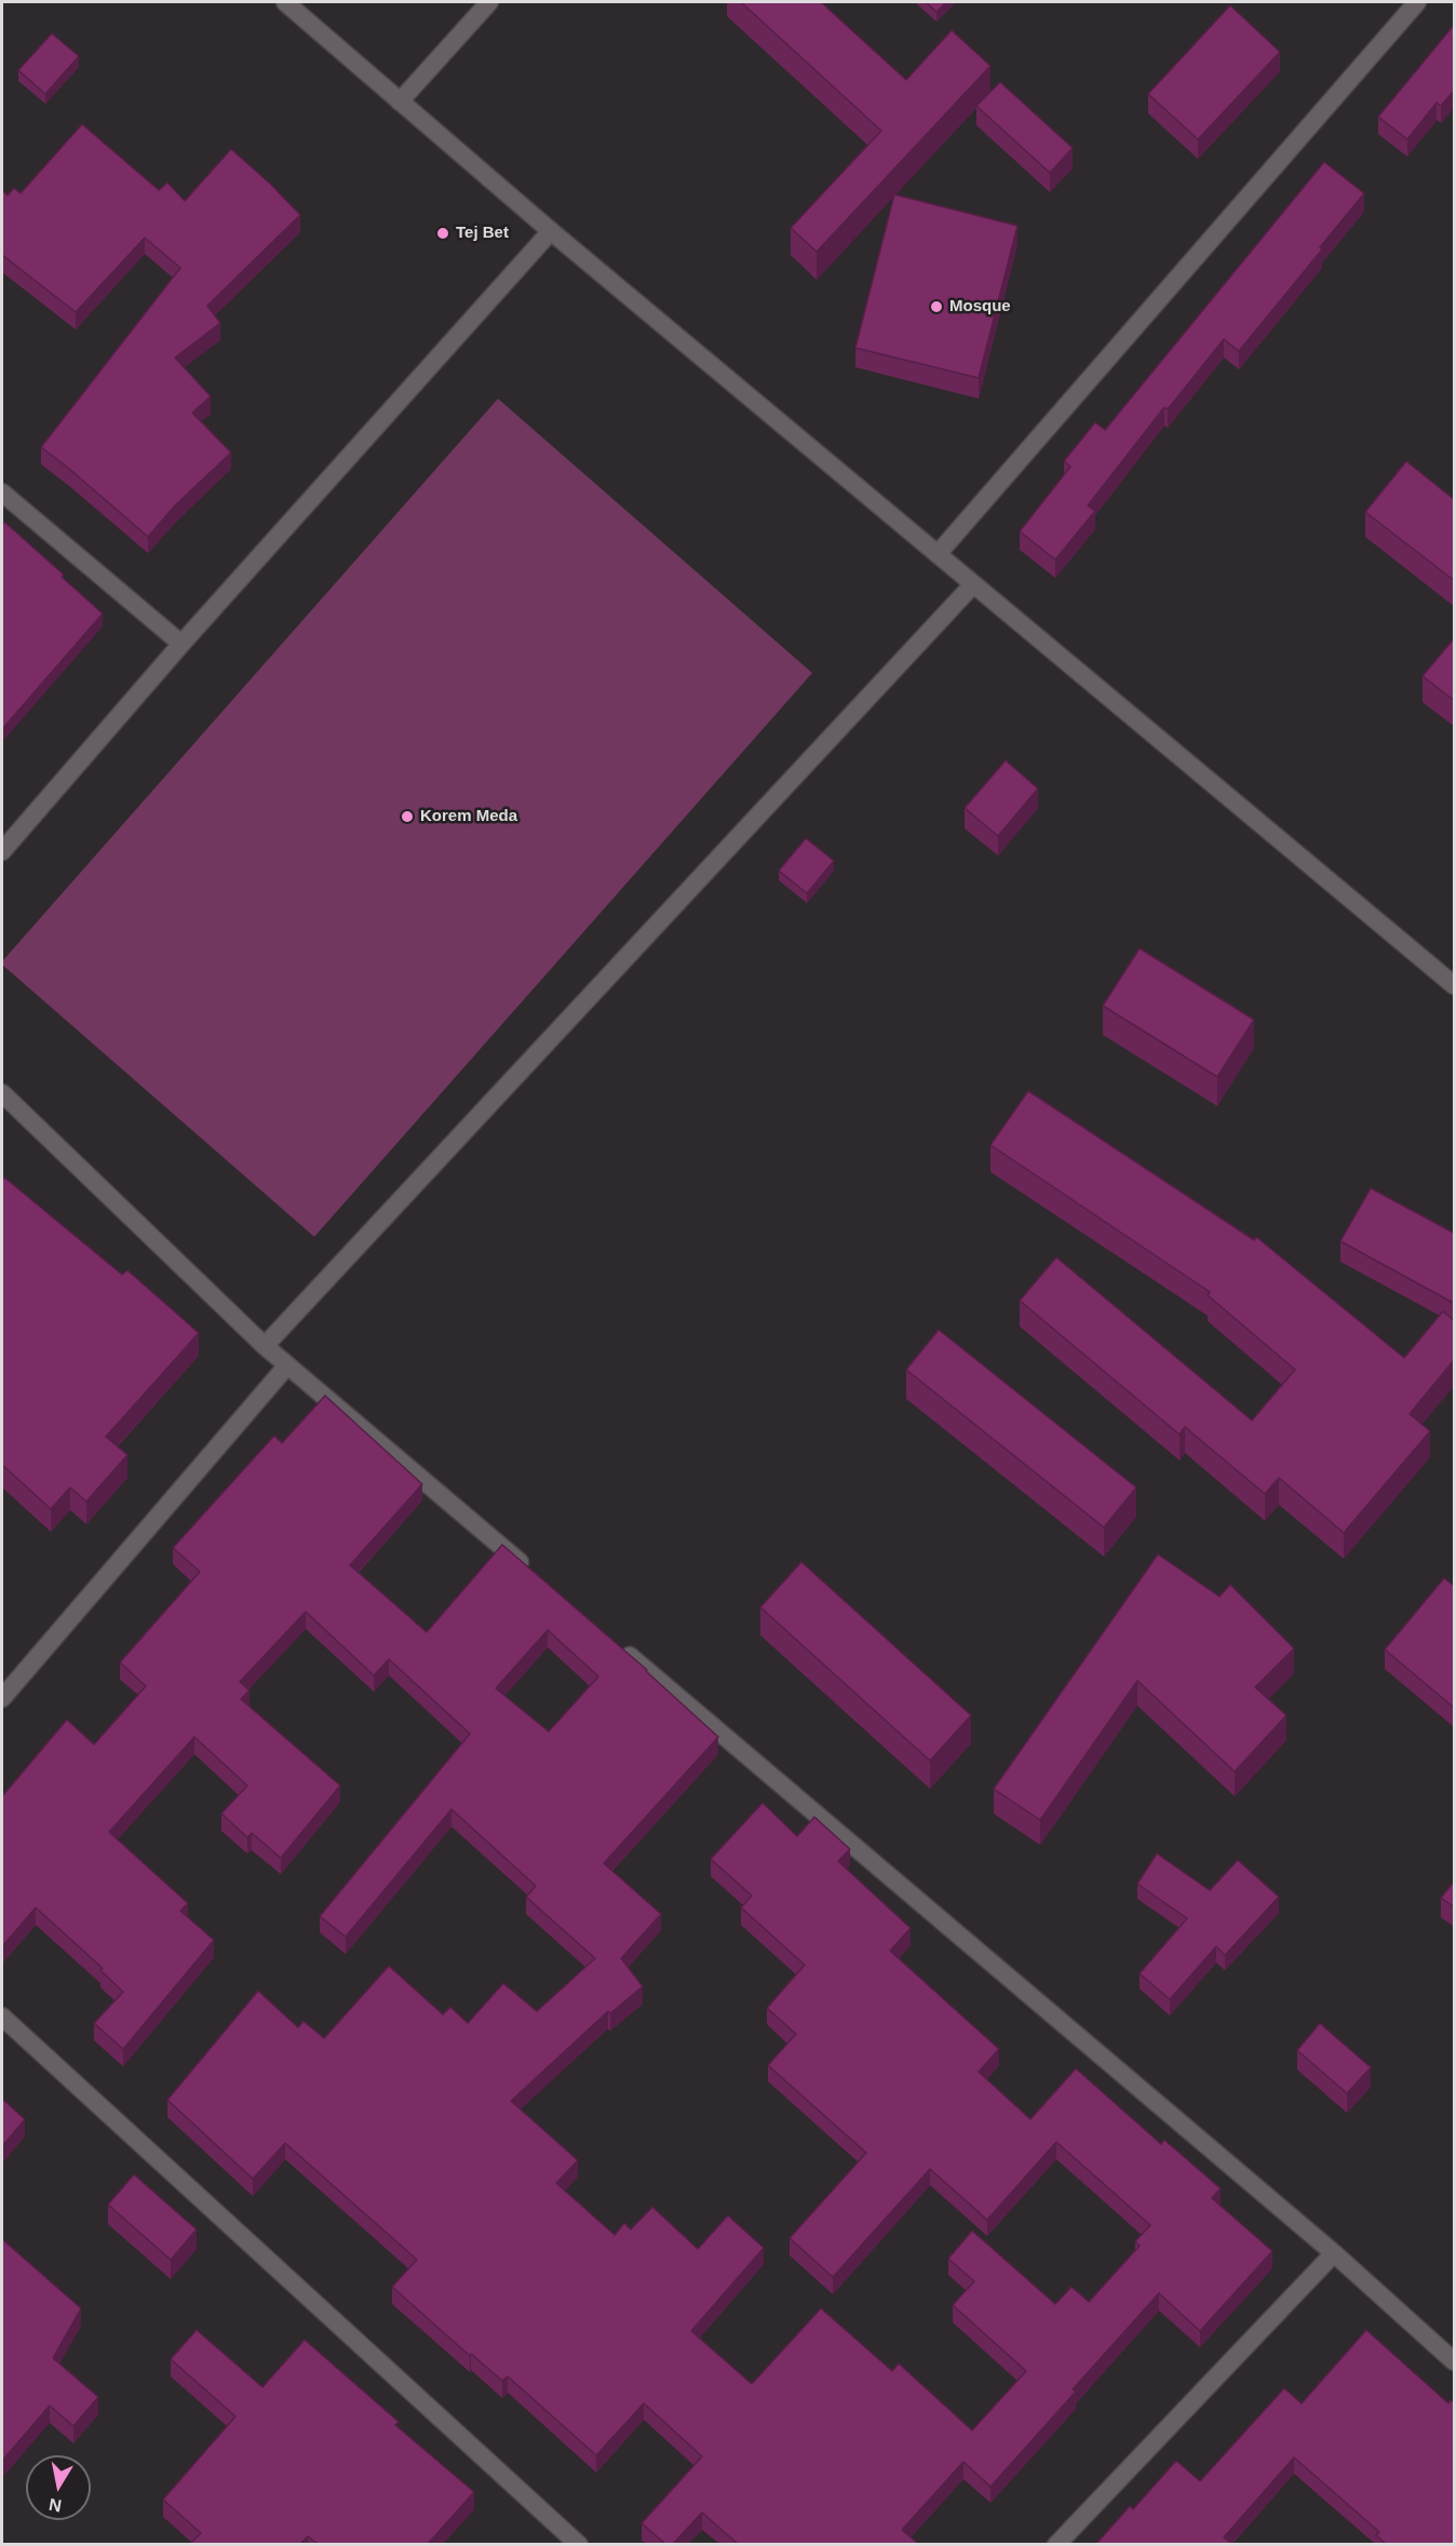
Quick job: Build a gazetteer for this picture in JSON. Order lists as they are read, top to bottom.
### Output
{
  "places": ["Tej Bet", "Mosque", "Korem Meda"],
  "north": "bottom"
}
